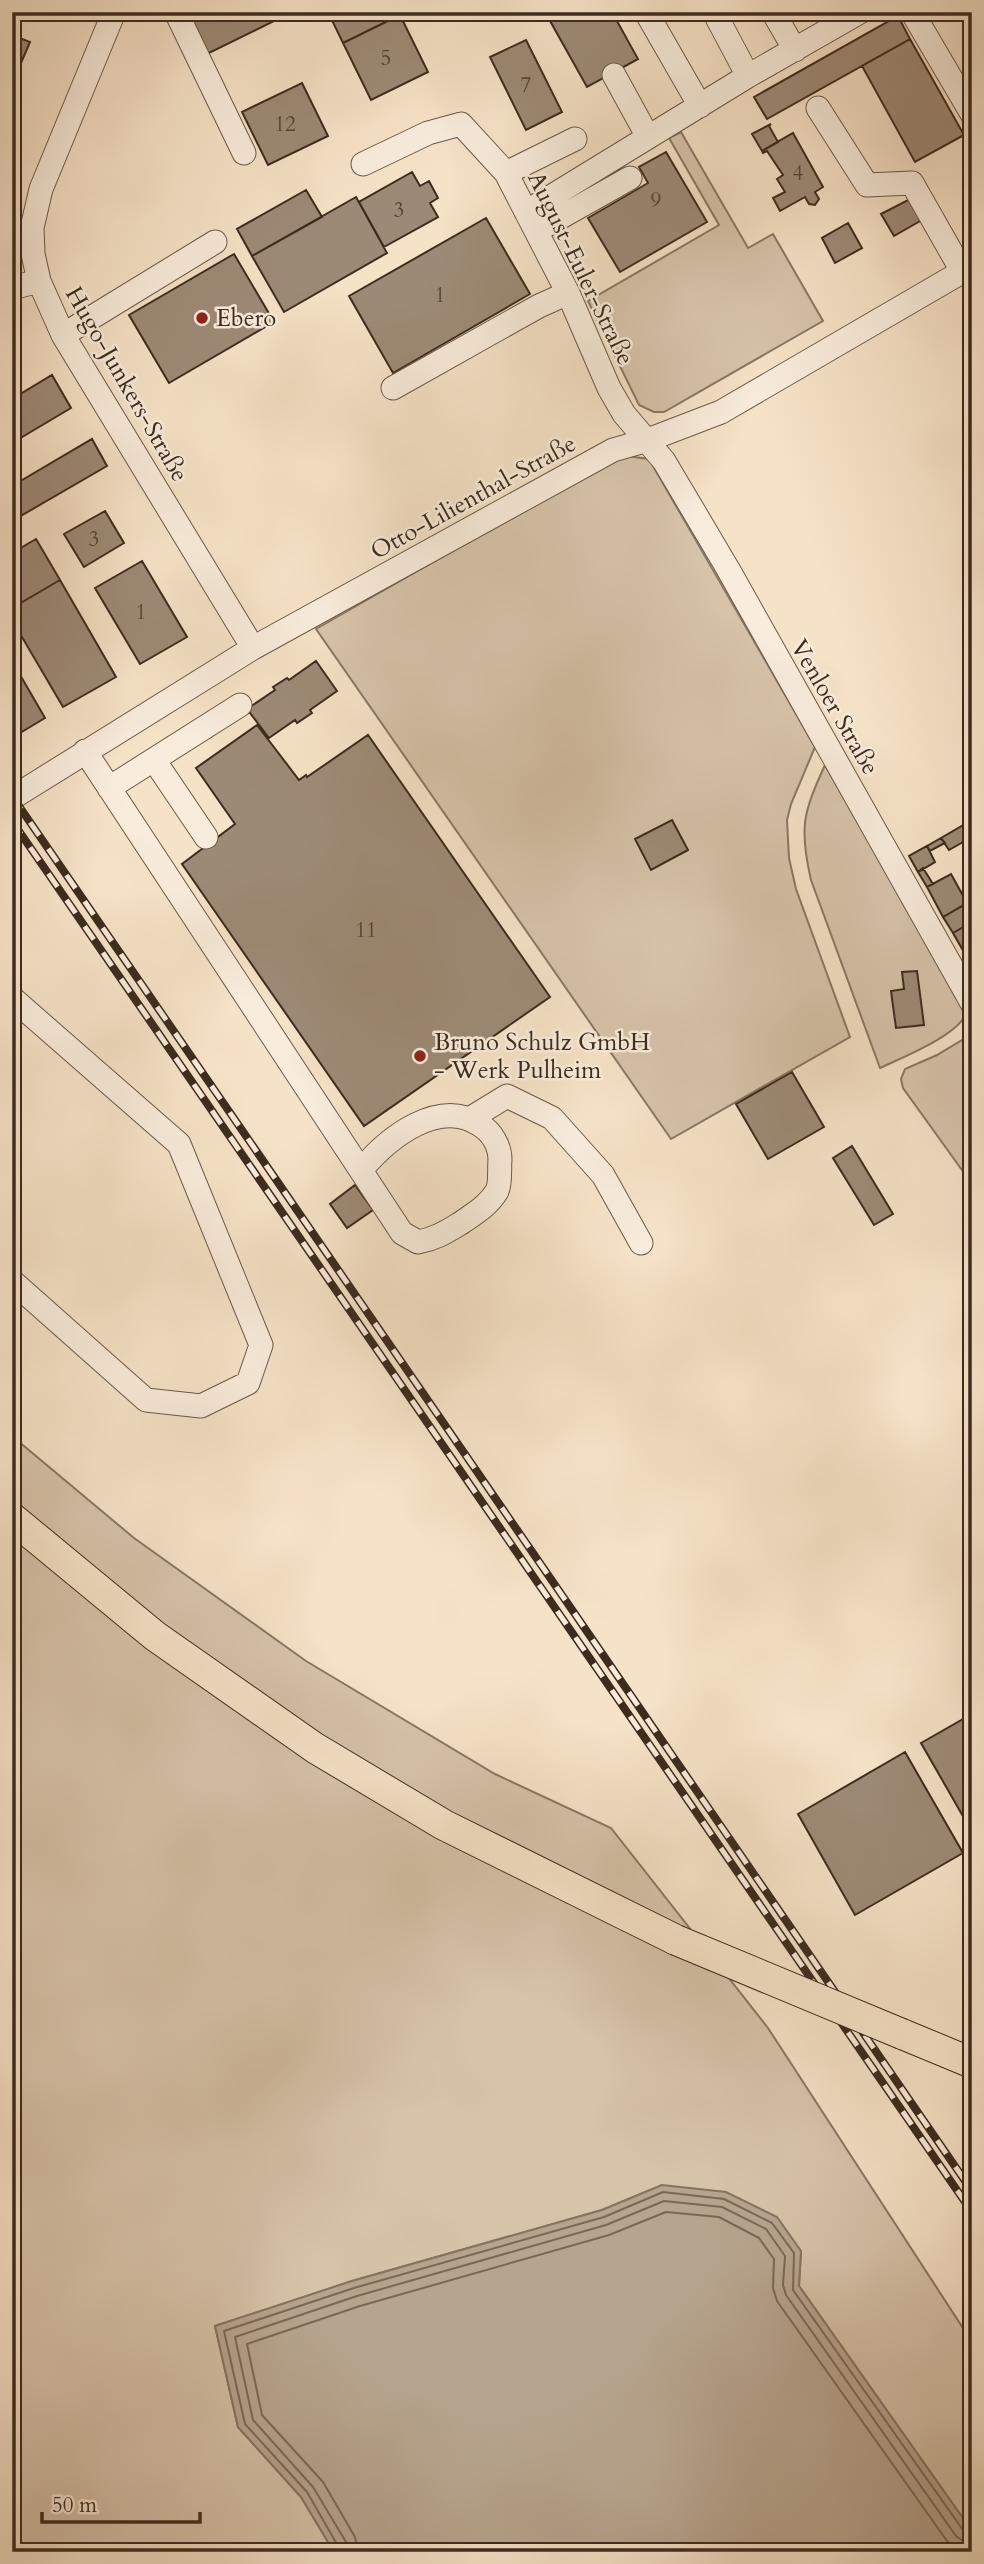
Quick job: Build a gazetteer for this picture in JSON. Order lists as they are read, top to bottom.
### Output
{
  "streets": {
    "street": [
      "August-Euler-Straße",
      "Hugo-Junkers-Straße",
      "Otto-Lilienthal-Straße",
      "Venloer Straße"
    ]
  },
  "crossings": [
    ["August-Euler-Straße", "Otto-Lilienthal-Straße"],
    ["August-Euler-Straße", "Venloer Straße"],
    ["Hugo-Junkers-Straße", "Otto-Lilienthal-Straße"],
    ["Otto-Lilienthal-Straße", "Venloer Straße"]
  ],
  "places": ["Ebero", "Bruno Schulz GmbH - Werk Pulheim"],
  "house_numbers": [
    "5",
    "7",
    "12",
    "4",
    "9",
    "3",
    "1",
    "3",
    "1",
    "11"
  ],
  "scale_bar": "50 m"
}
